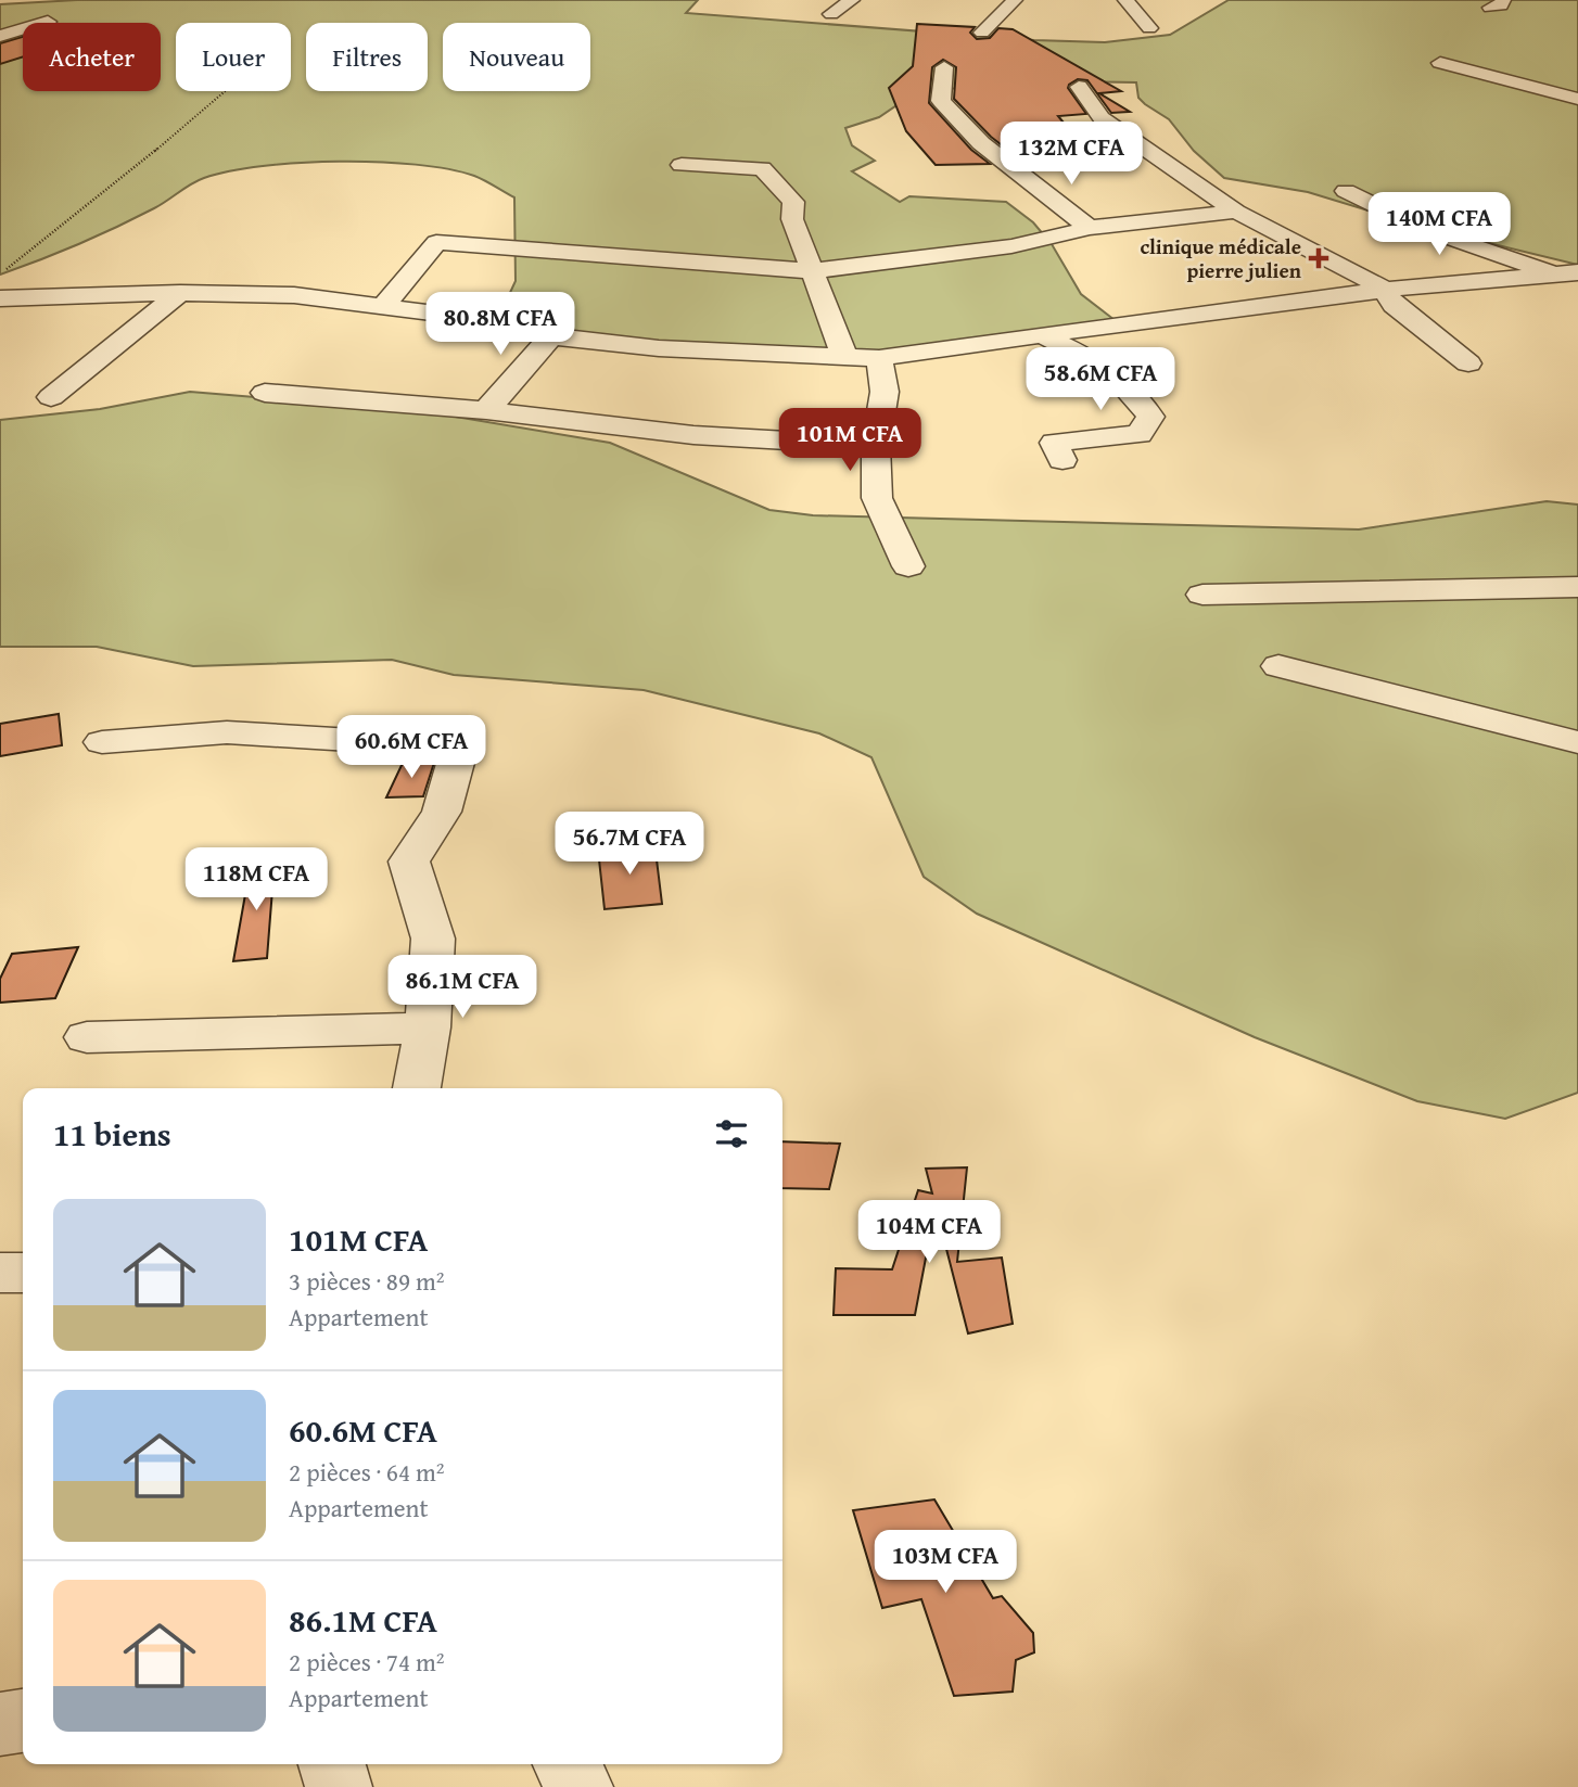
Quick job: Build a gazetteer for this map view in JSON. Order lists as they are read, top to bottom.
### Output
{
  "places": {
    "health": ["clinique médicale pierre julien"]
  },
  "page": {
    "chip": [
      "Acheter",
      "Louer",
      "Filtres",
      "Nouveau"
    ],
    "price": [
      "132M CFA",
      "140M CFA",
      "80.8M CFA",
      "58.6M CFA",
      "101M CFA",
      "60.6M CFA",
      "56.7M CFA",
      "118M CFA",
      "86.1M CFA",
      "104M CFA",
      "103M CFA"
    ],
    "heading": "11 biens",
    "list": [
      {
        "name": "101M CFA",
        "note": "3 pièces · 89 m² · Appartement"
      },
      {
        "name": "60.6M CFA",
        "note": "2 pièces · 64 m² · Appartement"
      },
      {
        "name": "86.1M CFA",
        "note": "2 pièces · 74 m² · Appartement"
      }
    ]
  }
}
